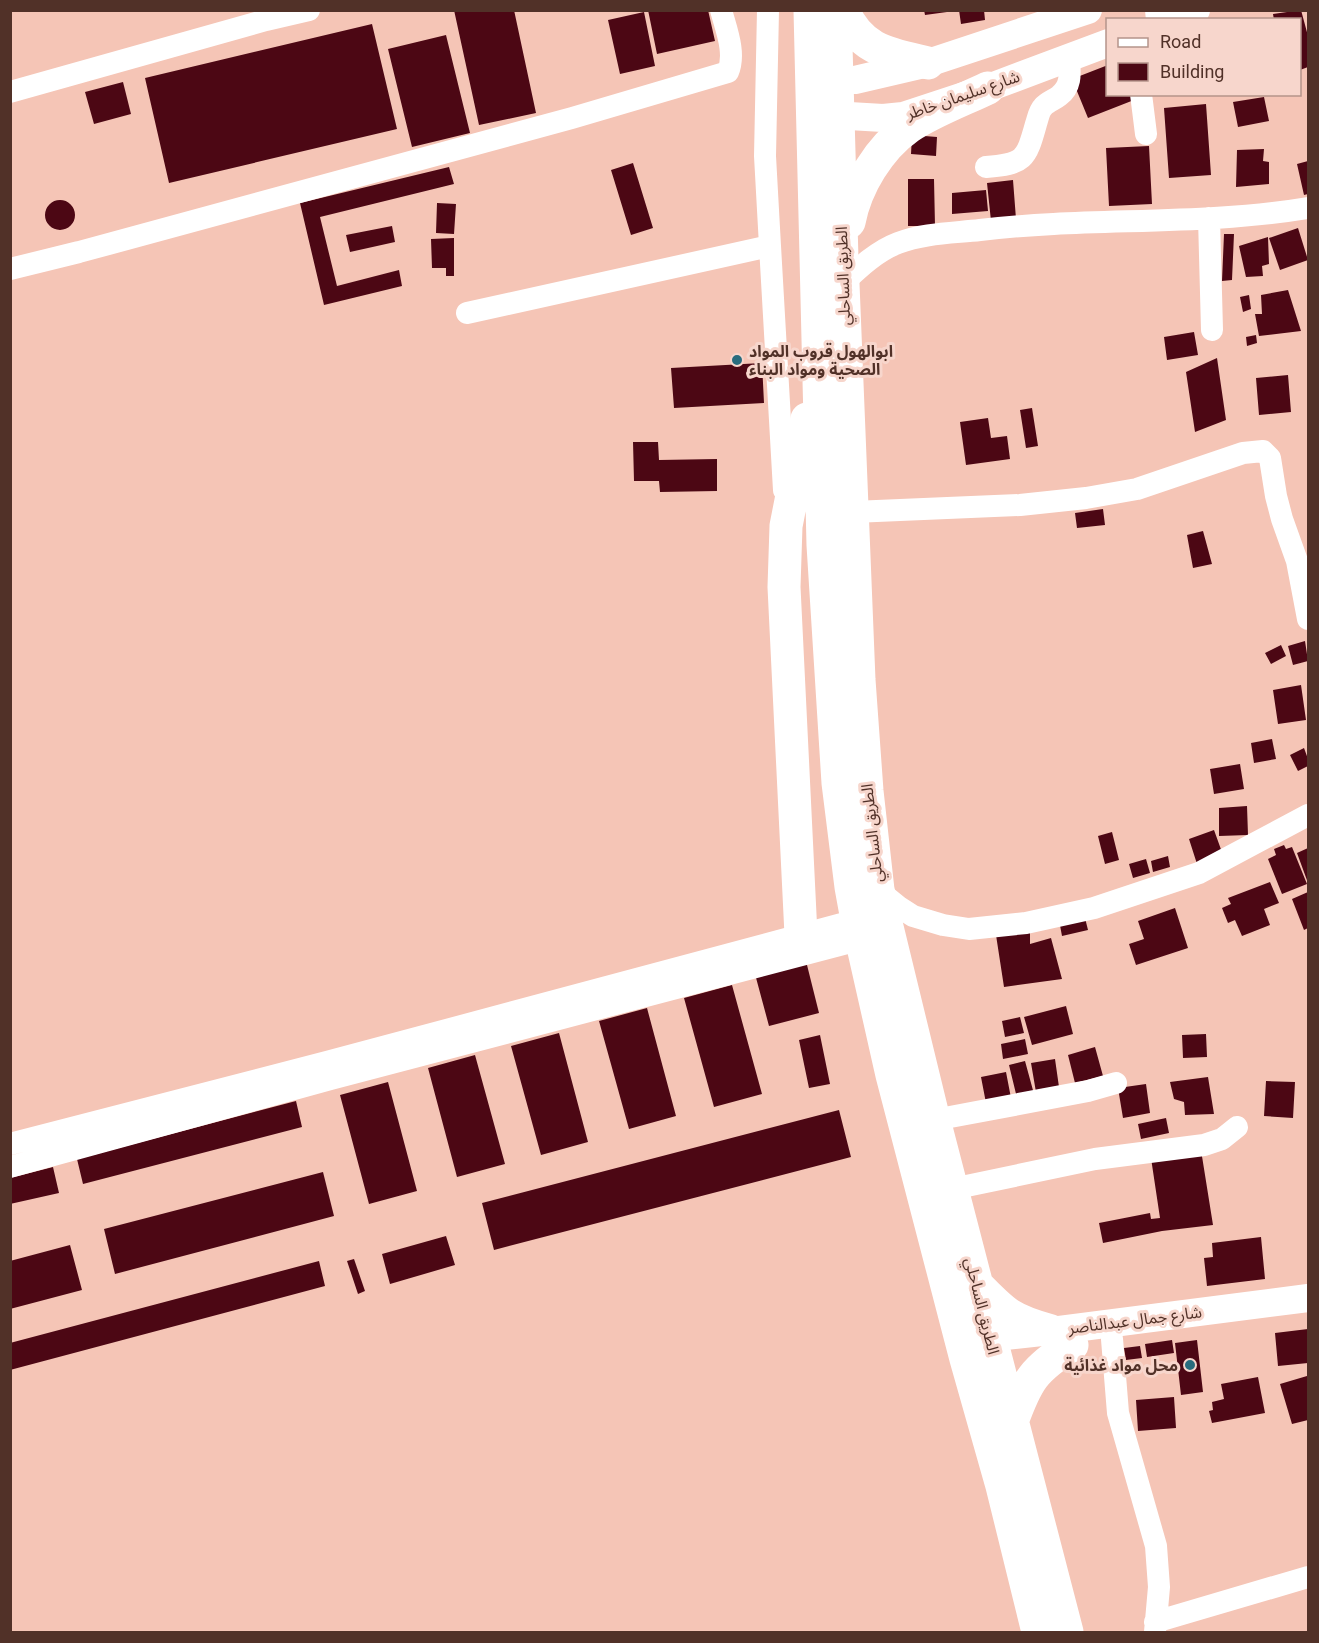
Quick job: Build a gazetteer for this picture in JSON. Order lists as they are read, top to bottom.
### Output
{
  "streets": {
    "highway": ["الطريق الساحلي"],
    "main road": ["شارع سليمان خاطر", "شارع جمال عبدالناصر"]
  },
  "crossings": [
    ["شارع سليمان خاطر", "الطريق الساحلي"],
    ["الطريق الساحلي", "شارع جمال عبدالناصر"]
  ],
  "places": ["ابوالهول قروب المواد الصحية ومواد البناء", "محل مواد غذائية"],
  "legend": ["Road", "Building"]
}
